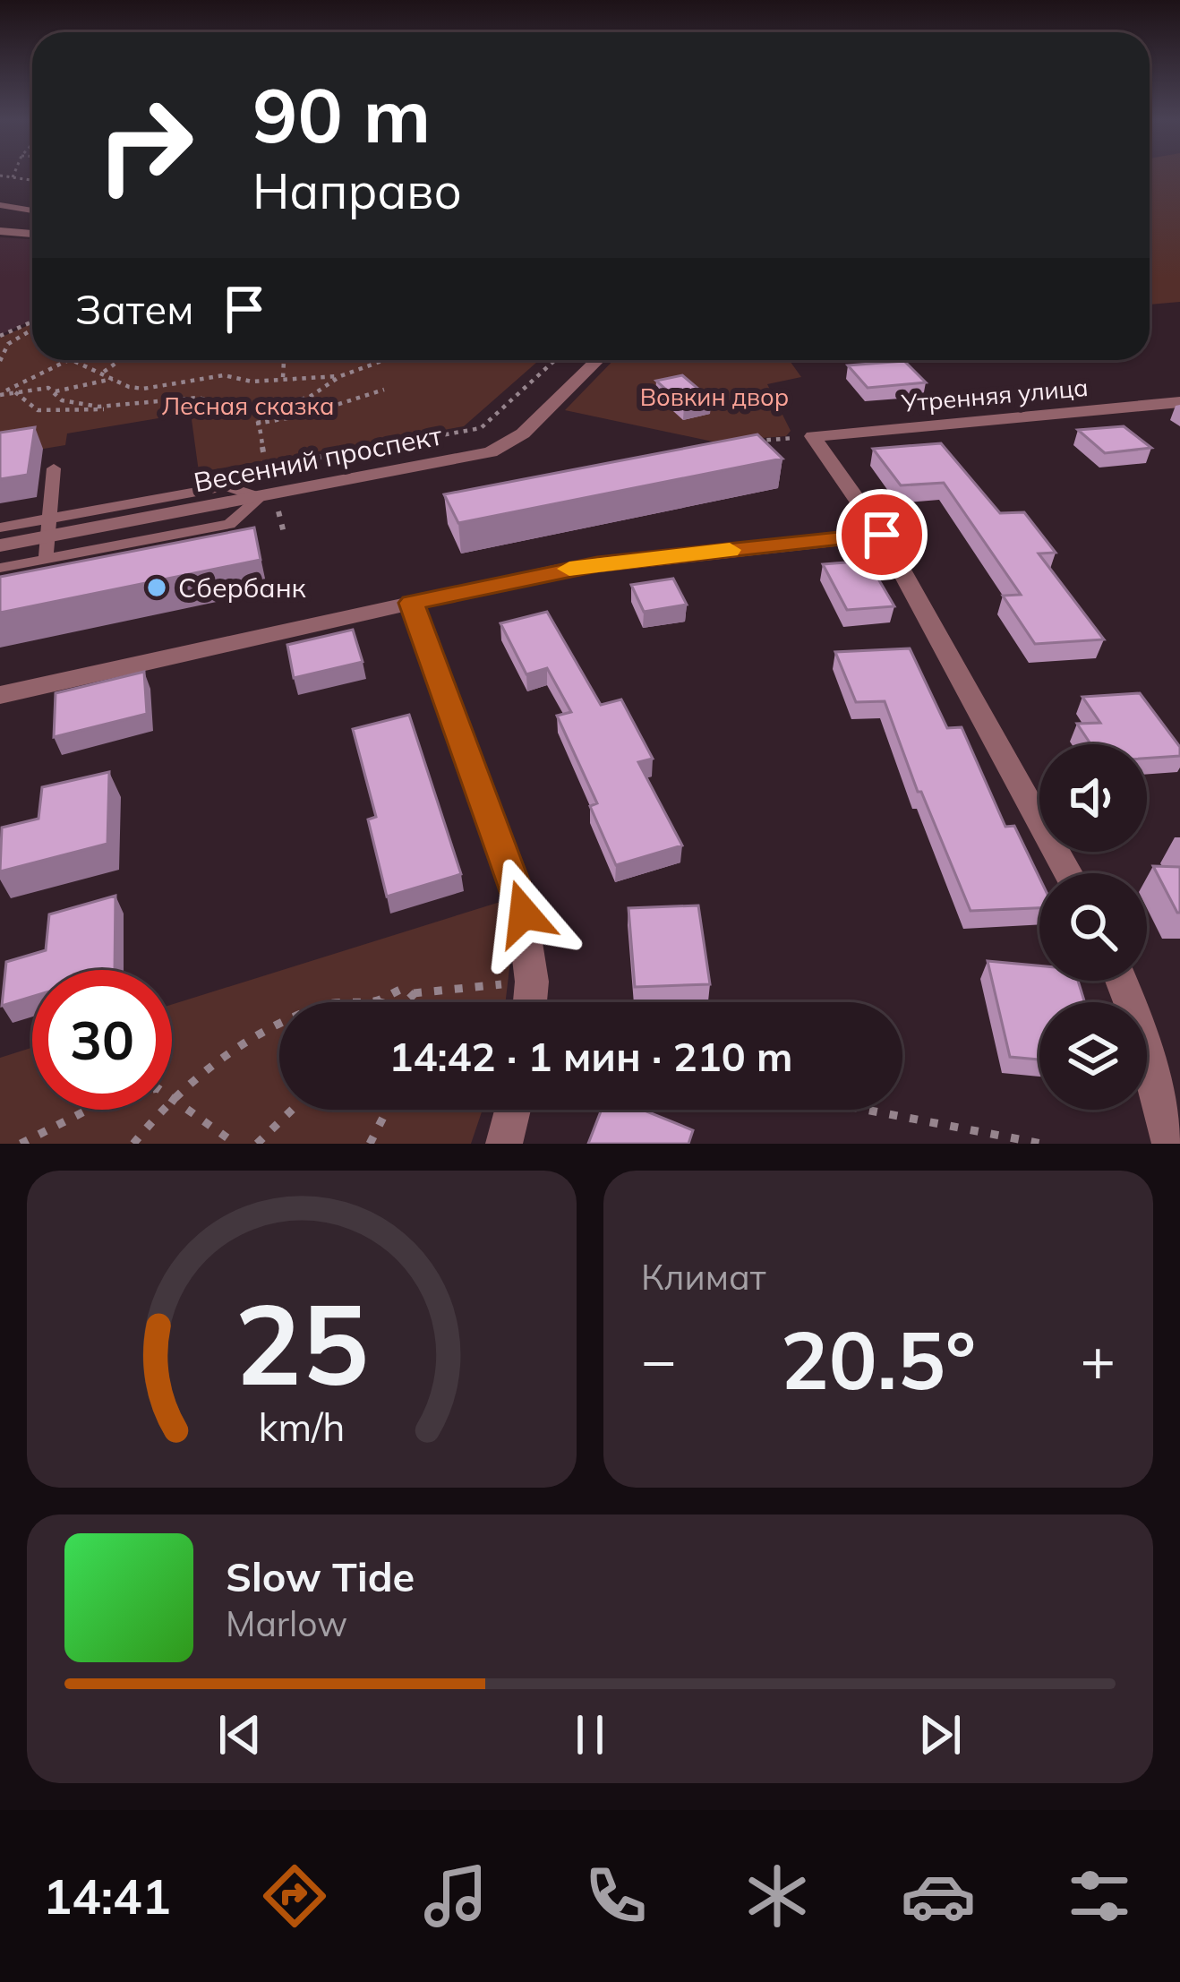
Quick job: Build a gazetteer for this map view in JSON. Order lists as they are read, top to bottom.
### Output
{
  "streets": {
    "street": ["Утренняя улица", "Весенний проспект"]
  },
  "parks": ["Вовкин двор", "Лесная сказка"],
  "places": ["Сбербанк"],
  "page": {
    "turn": ["90 m", "Направо"],
    "then": "Затем",
    "limit": "30",
    "trip": "14:42 · 1 мин · 210 m",
    "tile": "Климат",
    "heat": ["−", "20.5°", "+"],
    "song": ["Slow Tide", "Marlow"],
    "tabs": "14:41",
    "gauge": ["25", "km/h"]
  }
}
